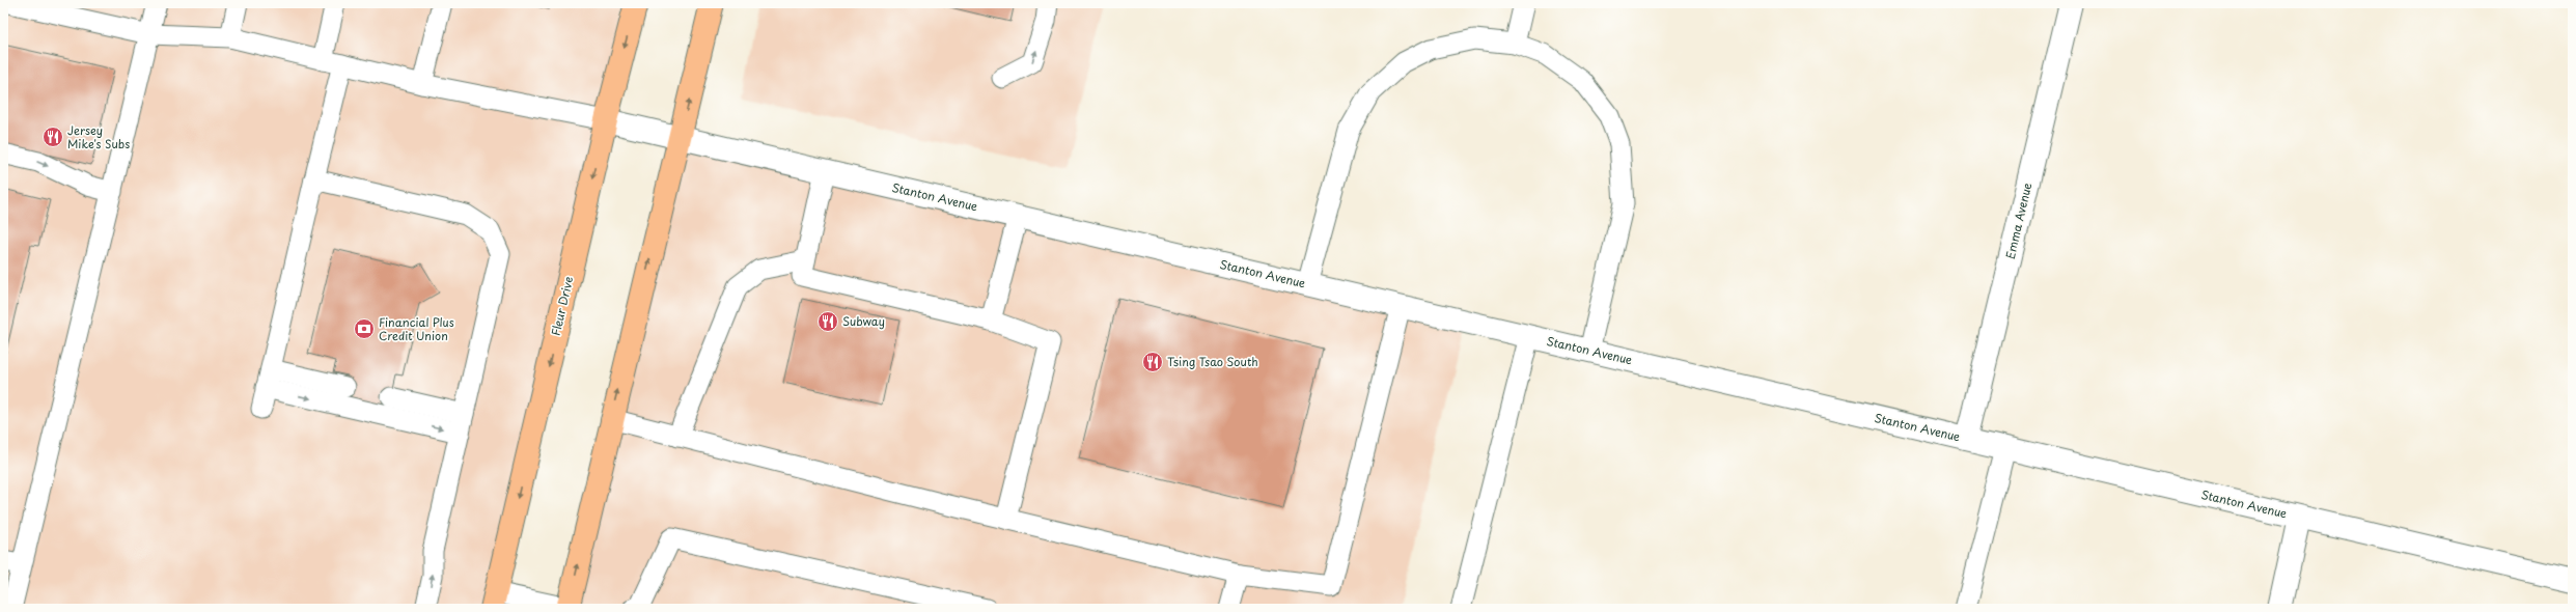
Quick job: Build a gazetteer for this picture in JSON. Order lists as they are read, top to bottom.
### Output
{
  "streets": {
    "main road": ["Fleur Drive"],
    "street": ["Stanton Avenue", "Emma Avenue"]
  },
  "crossings": [
    ["Stanton Avenue", "Emma Avenue"],
    ["Stanton Avenue", "Fleur Drive"]
  ],
  "places": {
    "restaurant": ["Jersey Mike's Subs", "Subway", "Tsing Tsao South"],
    "bank": ["Financial Plus Credit Union"]
  }
}
